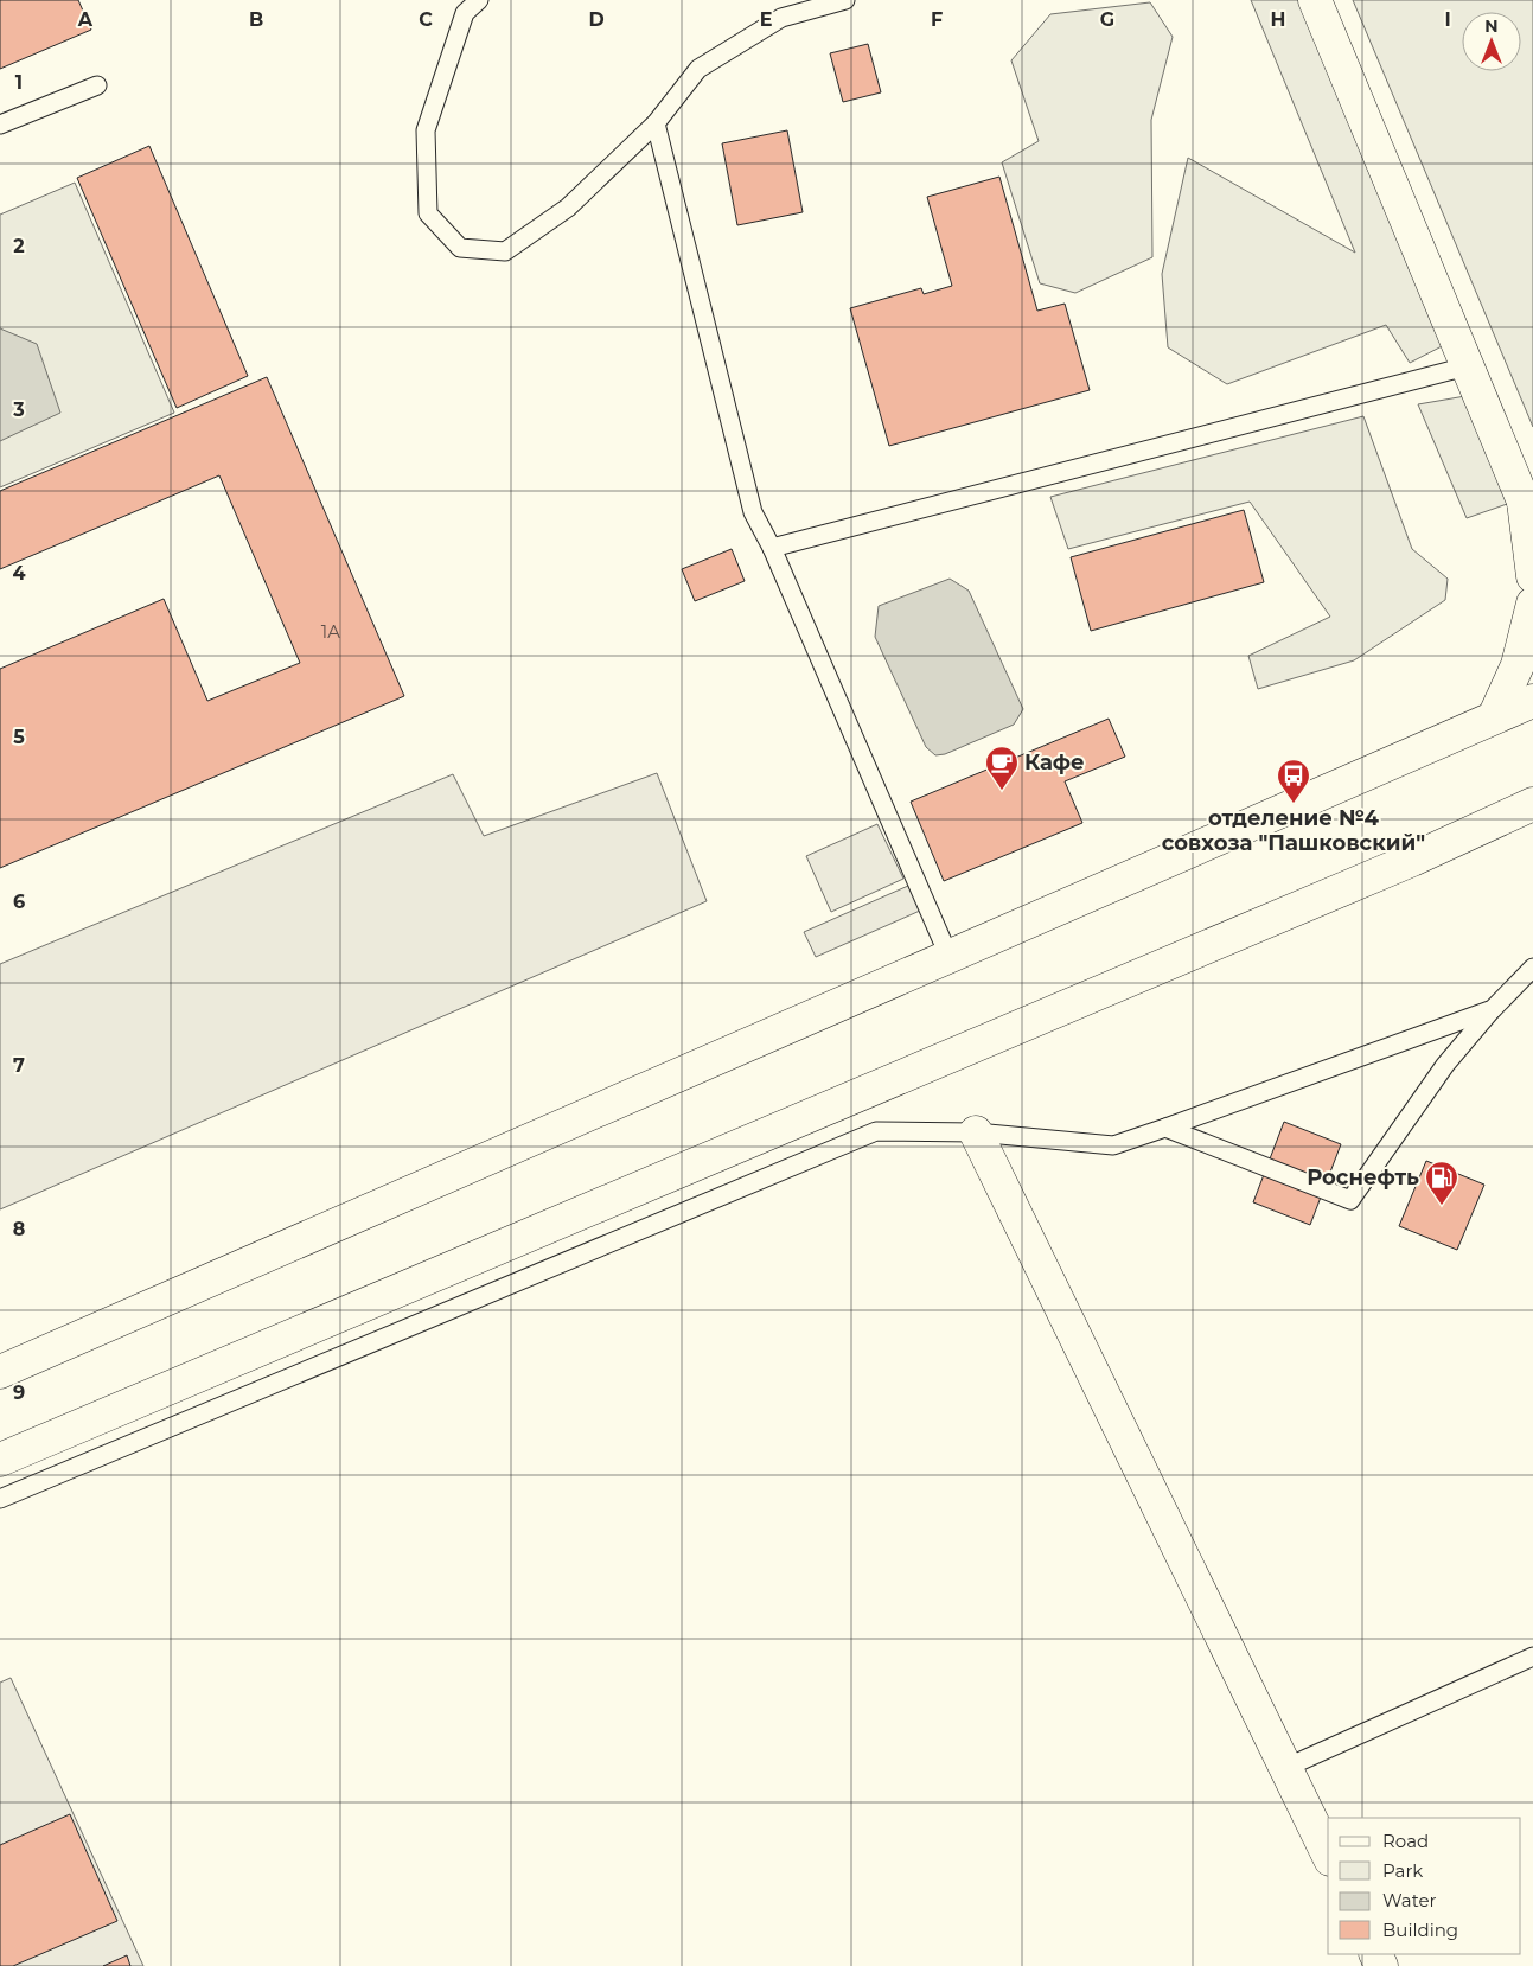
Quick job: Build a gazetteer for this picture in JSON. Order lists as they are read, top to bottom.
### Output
{
  "places": {
    "cafe": ["Кафе"],
    "bus stop": ["отделение №4 совхоза \"Пашковский\""],
    "fuel station": ["Роснефть"]
  },
  "house_numbers": ["1А"],
  "legend": [
    "Road",
    "Park",
    "Water",
    "Building"
  ],
  "north": "top",
  "grid": {
    "columns": [
      "A",
      "B",
      "C",
      "D",
      "E",
      "F",
      "G",
      "H",
      "I"
    ],
    "rows": [
      "1",
      "2",
      "3",
      "4",
      "5",
      "6",
      "7",
      "8",
      "9"
    ]
  }
}
